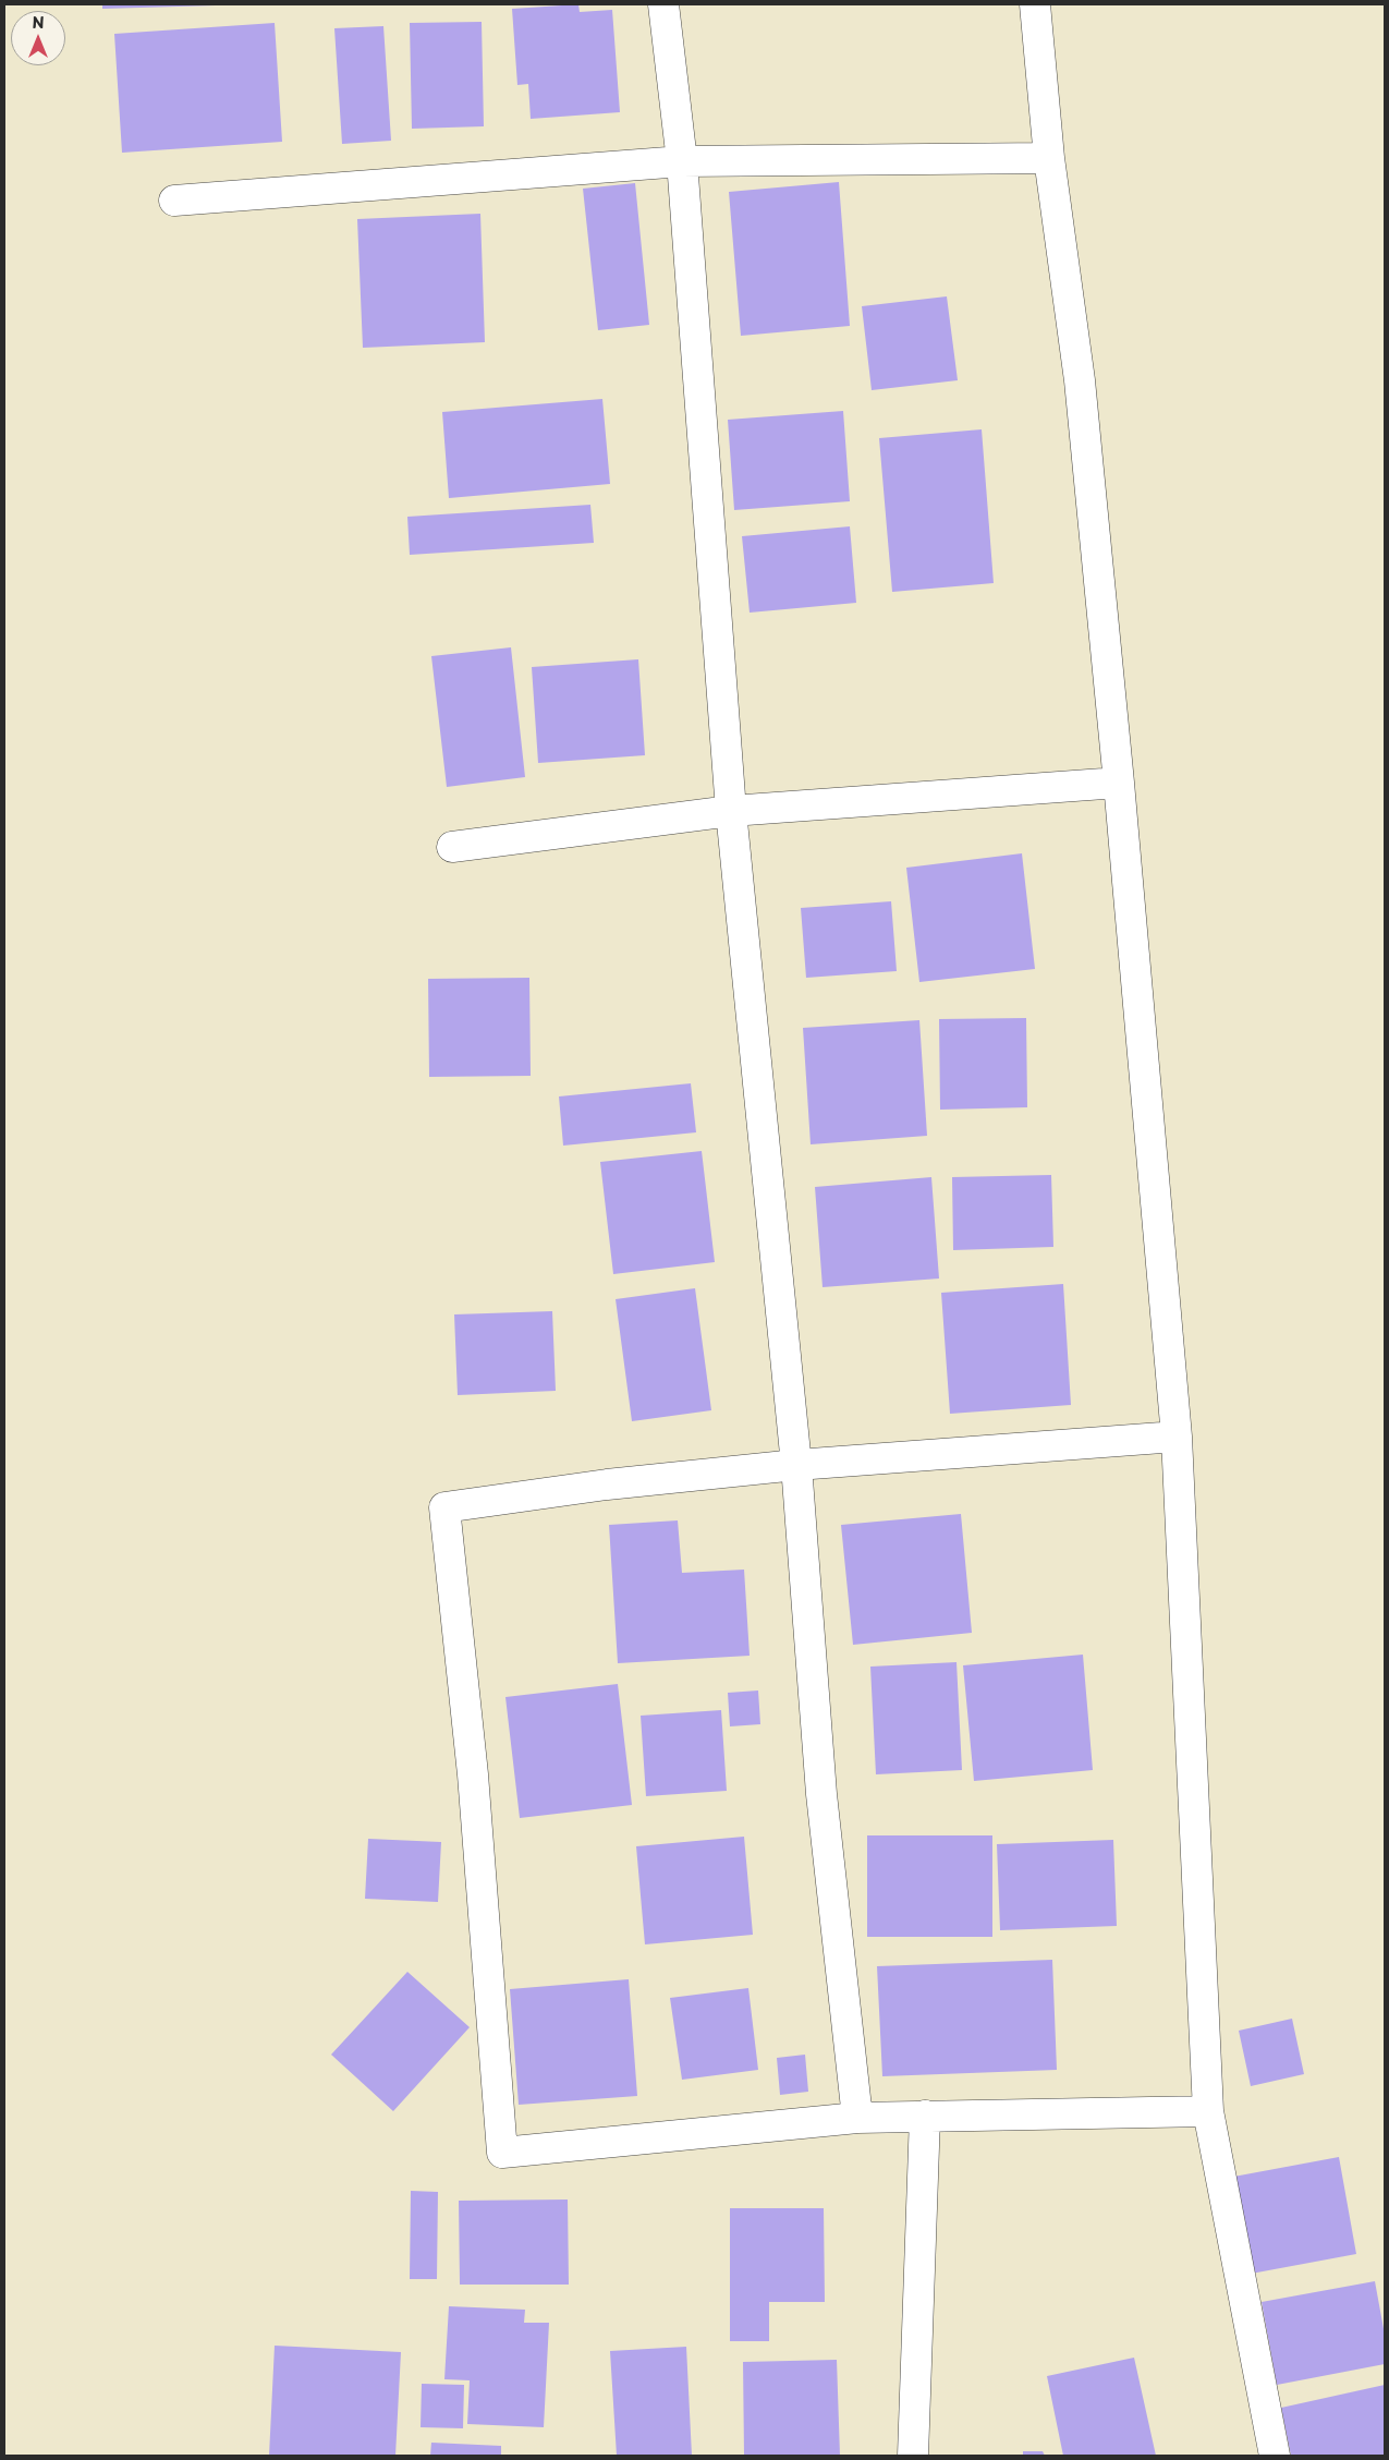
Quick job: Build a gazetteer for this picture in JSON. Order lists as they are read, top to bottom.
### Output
{
  "north": "top"
}
